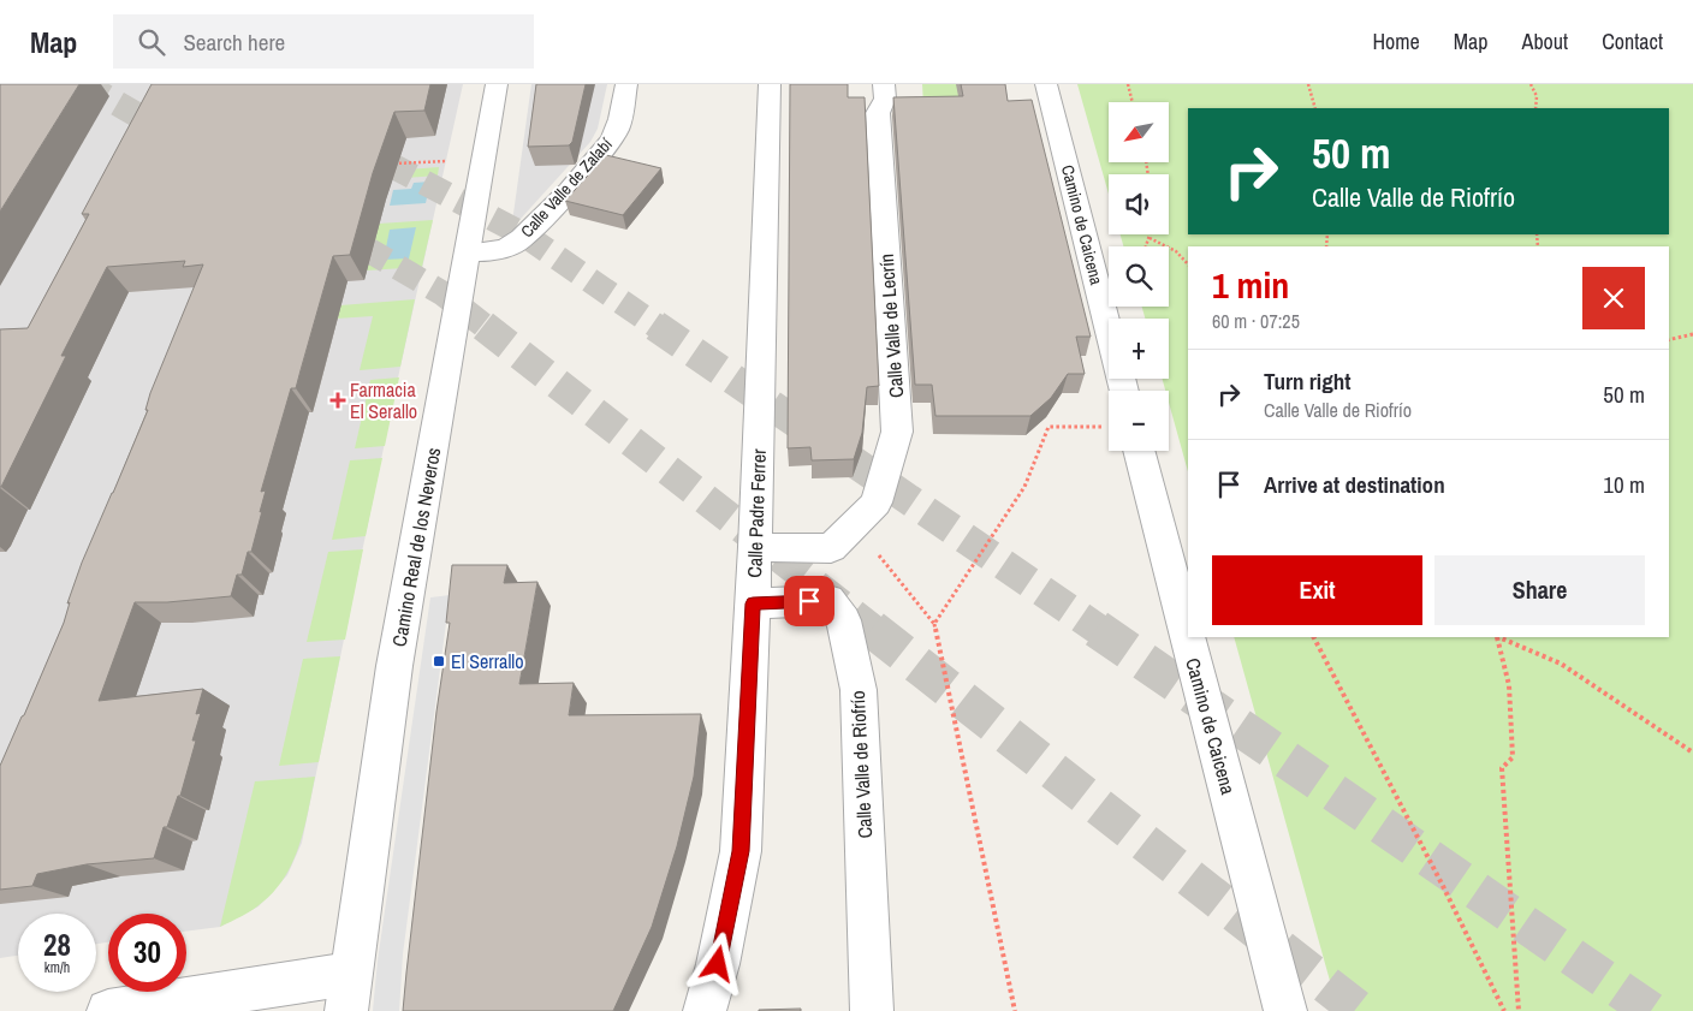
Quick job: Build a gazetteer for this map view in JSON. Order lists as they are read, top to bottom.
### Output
{
  "streets": {
    "street": [
      "Calle Valle de Zalabí",
      "Camino de Caicena",
      "Calle Valle de Lecrín",
      "Calle Padre Ferrer",
      "Camino Real de los Neveros",
      "Calle Valle de Riofrío"
    ]
  },
  "crossings": [
    ["Calle Valle de Zalabí", "Camino Real de los Neveros"]
  ],
  "places": {
    "health": ["Farmacia El Serallo"],
    "transit": ["El Serrallo"]
  },
  "north": "bottom left",
  "page": {
    "header": "Map",
    "search": "Search here",
    "nav": [
      "Home",
      "Map",
      "About",
      "Contact"
    ],
    "map_buttons": ["+", "−"],
    "turn": ["50 m", "Calle Valle de Riofrío"],
    "heading": ["1 min", "60 m · 07:25"],
    "list": [
      {
        "name": "Turn right",
        "note": "Calle Valle de Riofrío",
        "value": "50 m"
      },
      {
        "name": "Arrive at destination",
        "value": "10 m"
      }
    ],
    "buttons": ["Exit", "Share"],
    "speed": "28 km/h",
    "limit": "30"
  }
}
